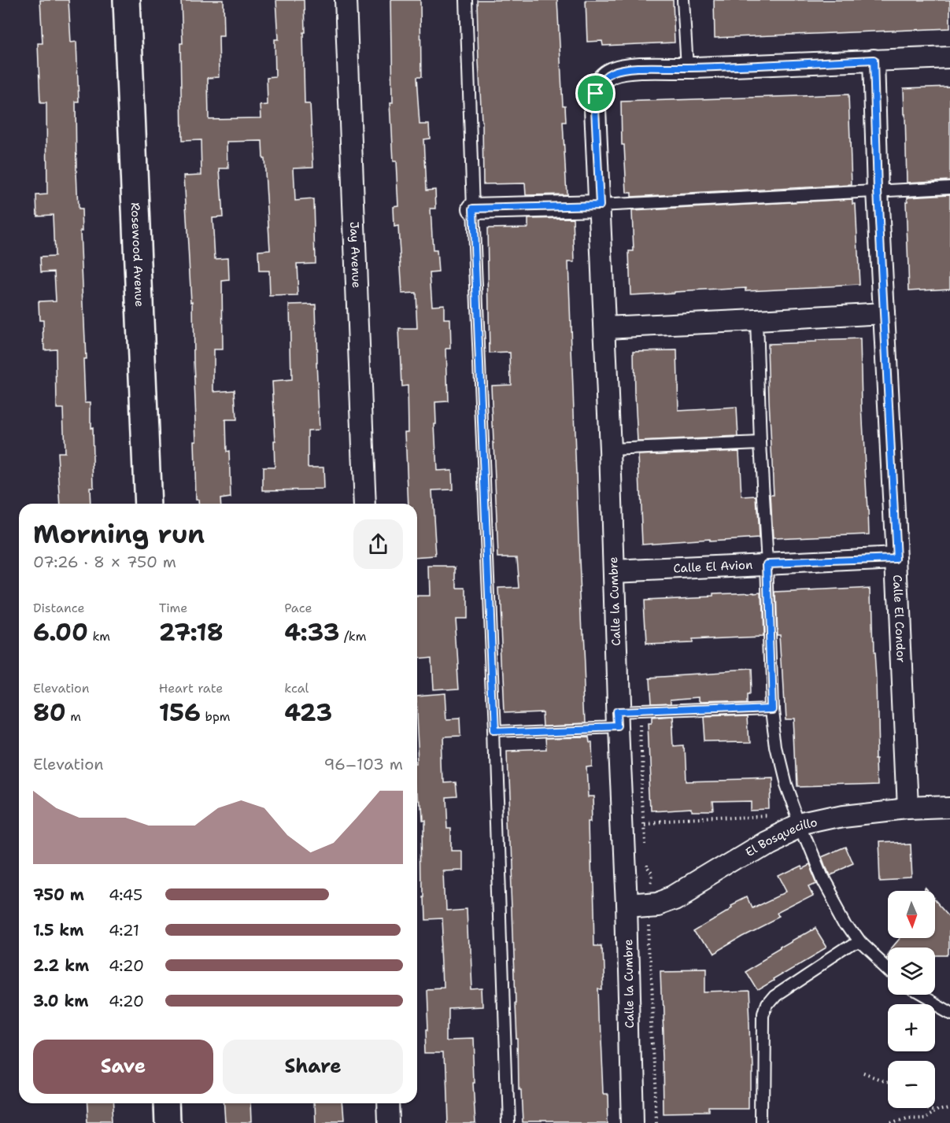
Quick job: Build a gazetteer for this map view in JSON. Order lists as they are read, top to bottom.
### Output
{
  "streets": {
    "main road": ["Rosewood Avenue"],
    "street": [
      "Jay Avenue",
      "Calle El Avion",
      "Calle la Cumbre",
      "Calle El Condor",
      "El Bosquecillo"
    ]
  },
  "crossings": [
    ["Calle El Avion", "Calle la Cumbre"],
    ["Calle El Avion", "Calle El Condor"],
    ["Calle la Cumbre", "El Bosquecillo"],
    ["Calle El Condor", "El Bosquecillo"]
  ],
  "north": "bottom",
  "page": {
    "heading": ["Morning run", "07:26 · 8 × 750 m"],
    "stats": [
      ["Distance", "6.00 km"],
      ["Time", "27:18"],
      ["Pace", "4:33 /km"],
      ["Elevation", "80 m"],
      ["Heart rate", "156 bpm"],
      ["kcal", "423"]
    ],
    "chart": ["Elevation", "96–103 m"],
    "list": [
      {
        "name": "750 m",
        "note": "4:45"
      },
      {
        "name": "1.5 km",
        "note": "4:21"
      },
      {
        "name": "2.2 km",
        "note": "4:20"
      },
      {
        "name": "3.0 km",
        "note": "4:20"
      }
    ],
    "map_buttons": ["+", "−"],
    "buttons": ["Save", "Share"]
  }
}
